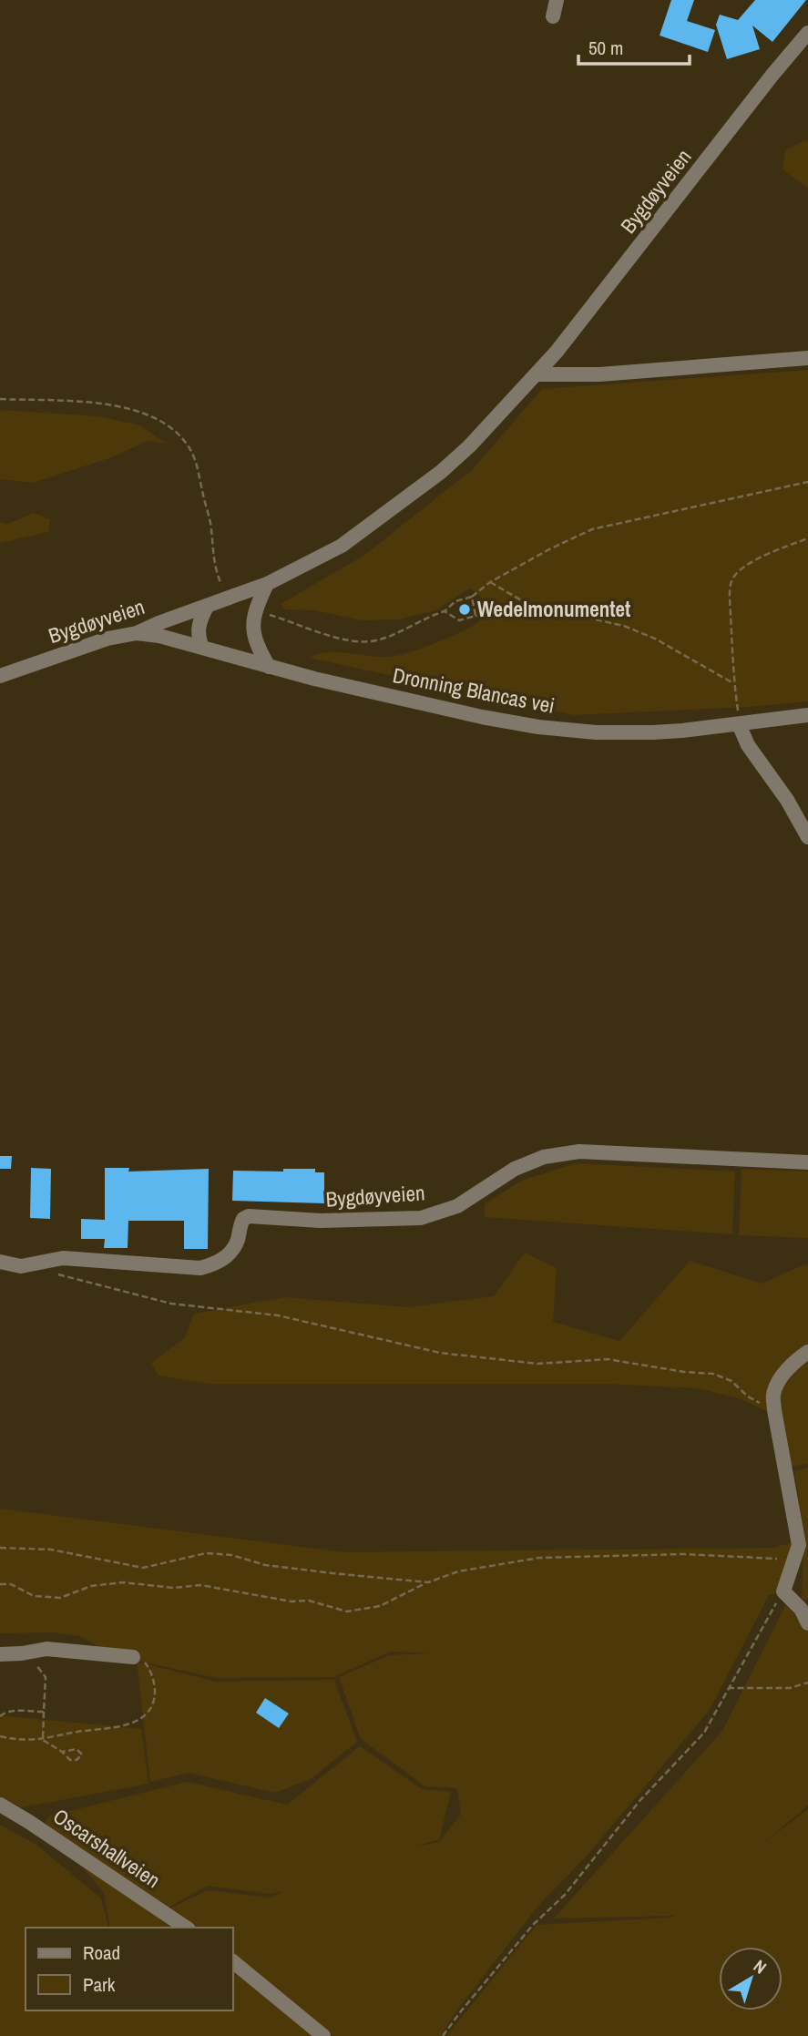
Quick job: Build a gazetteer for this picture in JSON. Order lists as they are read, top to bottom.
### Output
{
  "streets": {
    "street": ["Bygdøyveien", "Dronning Blancas vei", "Oscarshallveien"]
  },
  "crossings": [
    ["Bygdøyveien", "Dronning Blancas vei"]
  ],
  "places": ["Wedelmonumentet"],
  "legend": ["Road", "Park"],
  "scale_bar": "50 m",
  "north": "top right"
}
